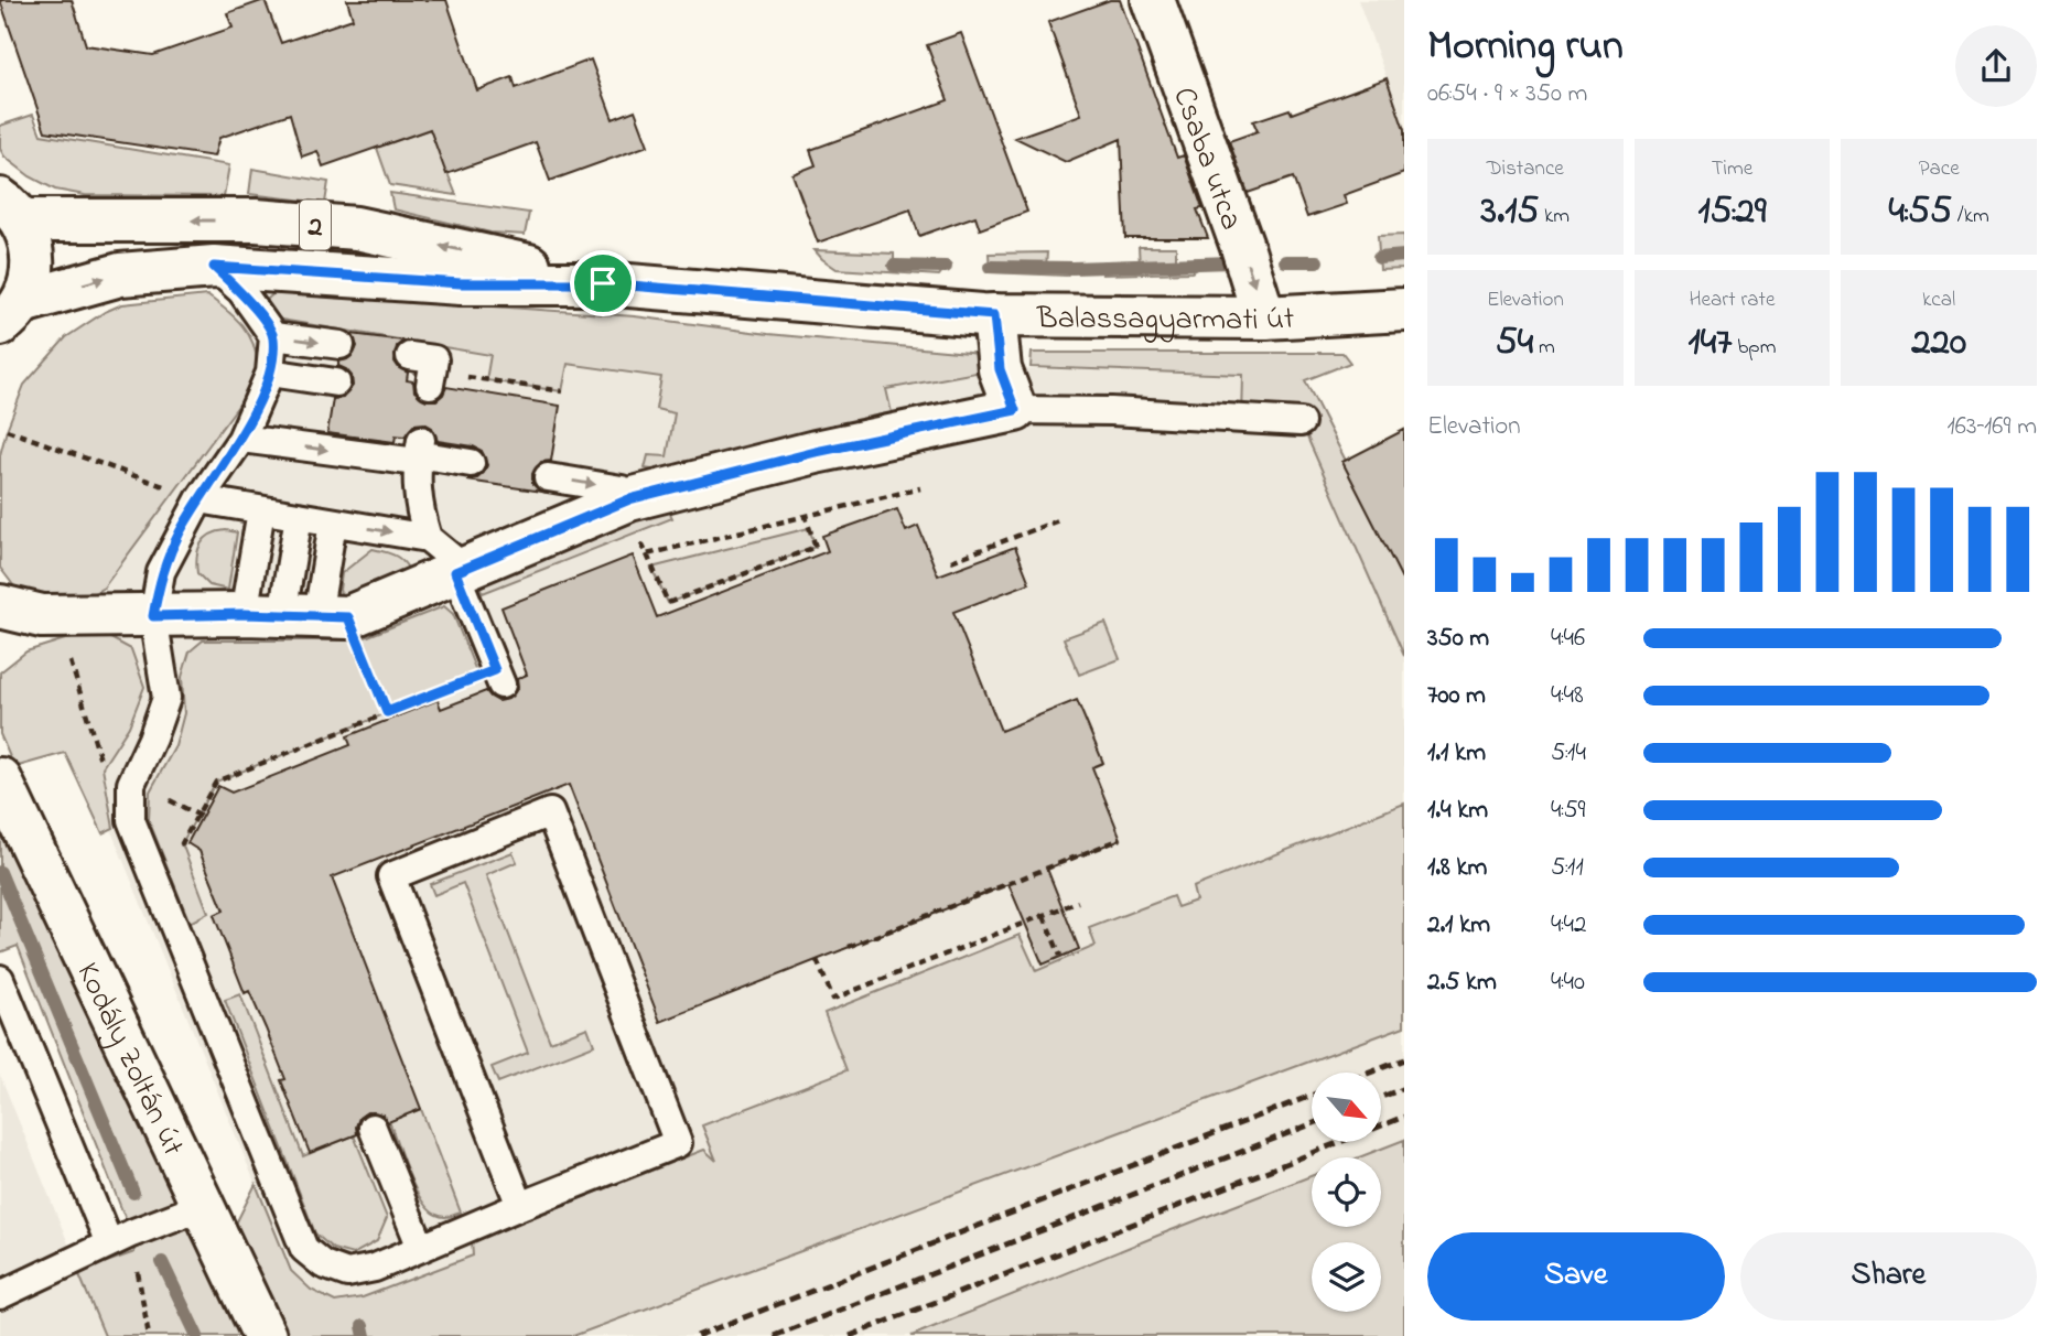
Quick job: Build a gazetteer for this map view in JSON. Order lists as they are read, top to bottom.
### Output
{
  "streets": {
    "main road": [
      "Csaba utca",
      "2",
      "Balassagyarmati út",
      "Kodály Zoltán út"
    ]
  },
  "crossings": [
    ["Csaba utca", "Balassagyarmati út"],
    ["2", "Balassagyarmati út"]
  ],
  "one_way": ["Csaba utca"],
  "north": "bottom right",
  "page": {
    "heading": ["Morning run", "06:54 · 9 × 350 m"],
    "stats": [
      ["Distance", "3.15 km"],
      ["Time", "15:29"],
      ["Pace", "4:55 /km"],
      ["Elevation", "54 m"],
      ["Heart rate", "147 bpm"],
      ["kcal", "220"]
    ],
    "chart": ["Elevation", "163–169 m"],
    "list": [
      {
        "name": "350 m",
        "note": "4:46"
      },
      {
        "name": "700 m",
        "note": "4:48"
      },
      {
        "name": "1.1 km",
        "note": "5:14"
      },
      {
        "name": "1.4 km",
        "note": "4:59"
      },
      {
        "name": "1.8 km",
        "note": "5:11"
      },
      {
        "name": "2.1 km",
        "note": "4:42"
      },
      {
        "name": "2.5 km",
        "note": "4:40"
      }
    ],
    "buttons": ["Save", "Share"]
  }
}
